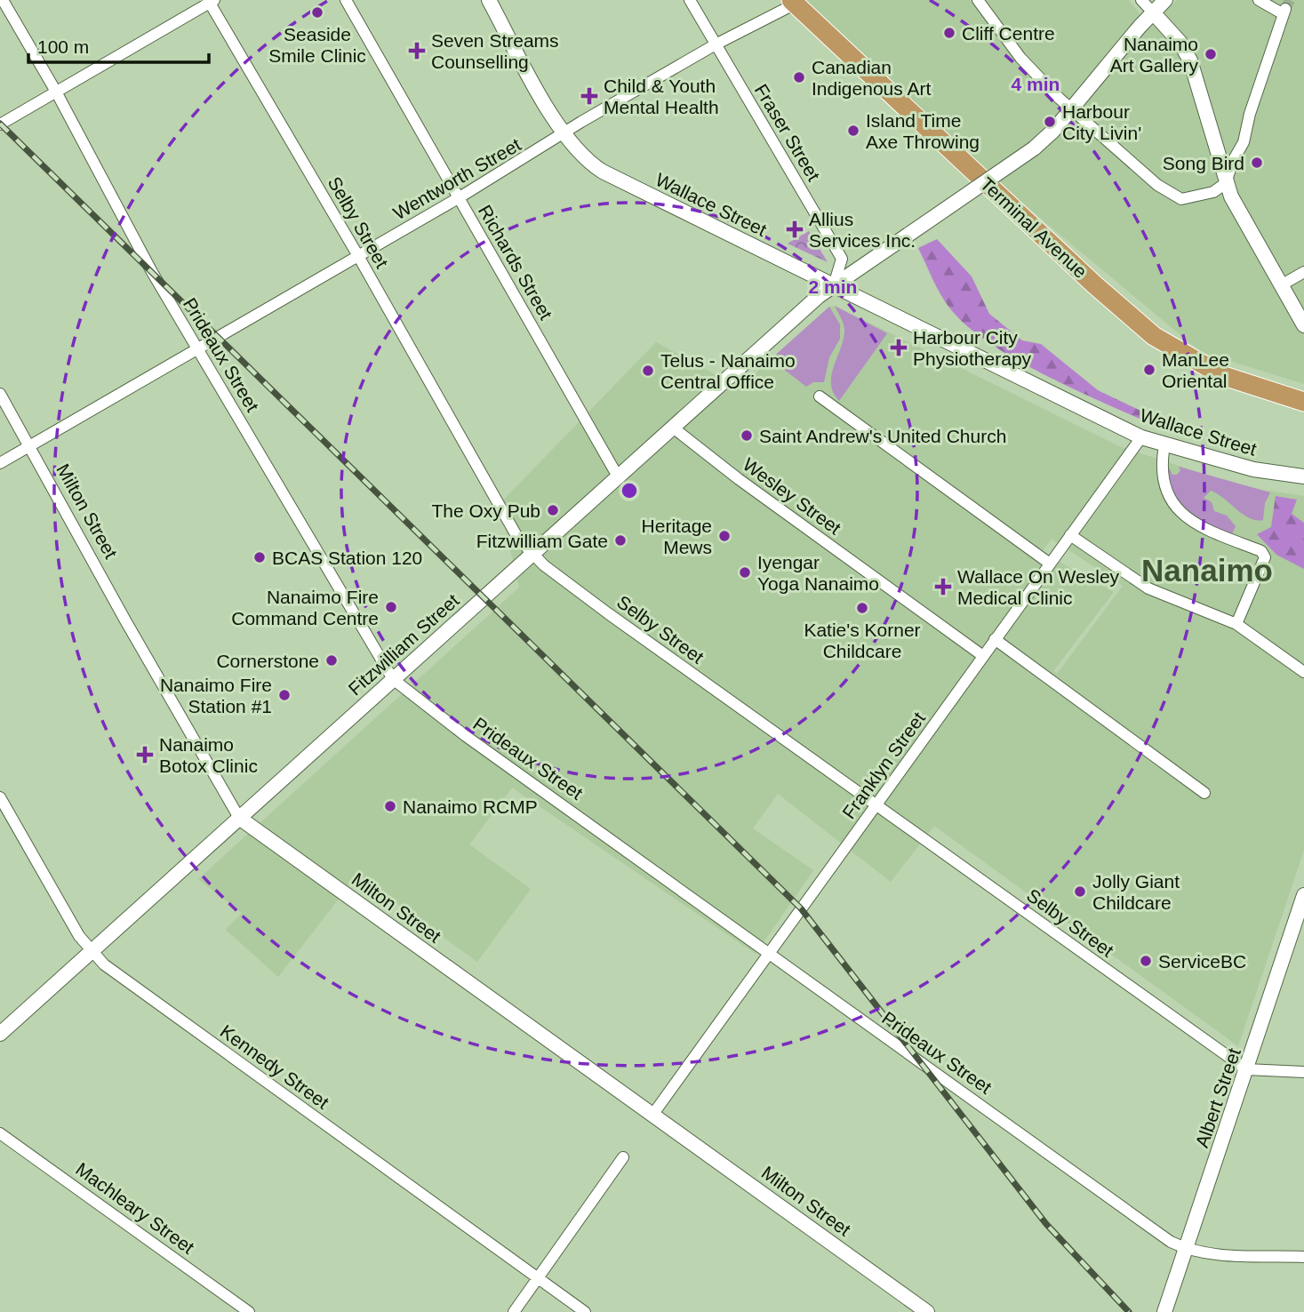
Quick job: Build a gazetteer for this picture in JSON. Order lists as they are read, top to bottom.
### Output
{
  "streets": {
    "highway": ["Terminal Avenue"],
    "street": [
      "Fraser Street",
      "Wentworth Street",
      "Wallace Street",
      "Selby Street",
      "Richards Street",
      "Prideaux Street",
      "Wesley Street",
      "Milton Street",
      "Fitzwilliam Street",
      "Franklyn Street",
      "Kennedy Street",
      "Albert Street",
      "Machleary Street"
    ]
  },
  "crossings": [
    ["Fraser Street", "Wentworth Street"],
    ["Fraser Street", "Wallace Street"],
    ["Fraser Street", "Fitzwilliam Street"],
    ["Wentworth Street", "Wallace Street"],
    ["Wentworth Street", "Selby Street"],
    ["Wentworth Street", "Terminal Avenue"],
    ["Wentworth Street", "Richards Street"],
    ["Wentworth Street", "Prideaux Street"],
    ["Wentworth Street", "Milton Street"],
    ["Wallace Street", "Fitzwilliam Street"],
    ["Wallace Street", "Franklyn Street"],
    ["Selby Street", "Fitzwilliam Street"],
    ["Selby Street", "Franklyn Street"],
    ["Selby Street", "Albert Street"],
    ["Richards Street", "Fitzwilliam Street"],
    ["Prideaux Street", "Fitzwilliam Street"],
    ["Prideaux Street", "Franklyn Street"],
    ["Prideaux Street", "Albert Street"],
    ["Wesley Street", "Fitzwilliam Street"],
    ["Wesley Street", "Franklyn Street"],
    ["Milton Street", "Fitzwilliam Street"],
    ["Milton Street", "Franklyn Street"],
    ["Fitzwilliam Street", "Kennedy Street"]
  ],
  "districts": ["Nanaimo"],
  "places": {
    "other": [
      "Seaside Smile Clinic",
      "Cliff Centre",
      "Nanaimo Art Gallery",
      "Canadian Indigenous Art",
      "Harbour City Livin'",
      "Island Time Axe Throwing",
      "Song Bird",
      "ManLee Oriental",
      "Telus - Nanaimo Central Office",
      "Saint Andrew's United Church",
      "The Oxy Pub",
      "Heritage Mews",
      "Fitzwilliam Gate",
      "BCAS Station 120",
      "Iyengar Yoga Nanaimo",
      "Nanaimo Fire Command Centre",
      "Katie's Korner Childcare",
      "Cornerstone",
      "Nanaimo Fire Station #1",
      "Nanaimo RCMP",
      "Jolly Giant Childcare",
      "ServiceBC"
    ],
    "health": [
      "Seven Streams Counselling",
      "Child & Youth Mental Health",
      "Allius Services Inc.",
      "Harbour City Physiotherapy",
      "Wallace On Wesley Medical Clinic",
      "Nanaimo Botox Clinic"
    ]
  },
  "scale_bar": "100 m",
  "rings": ["4 min", "2 min"]
}
